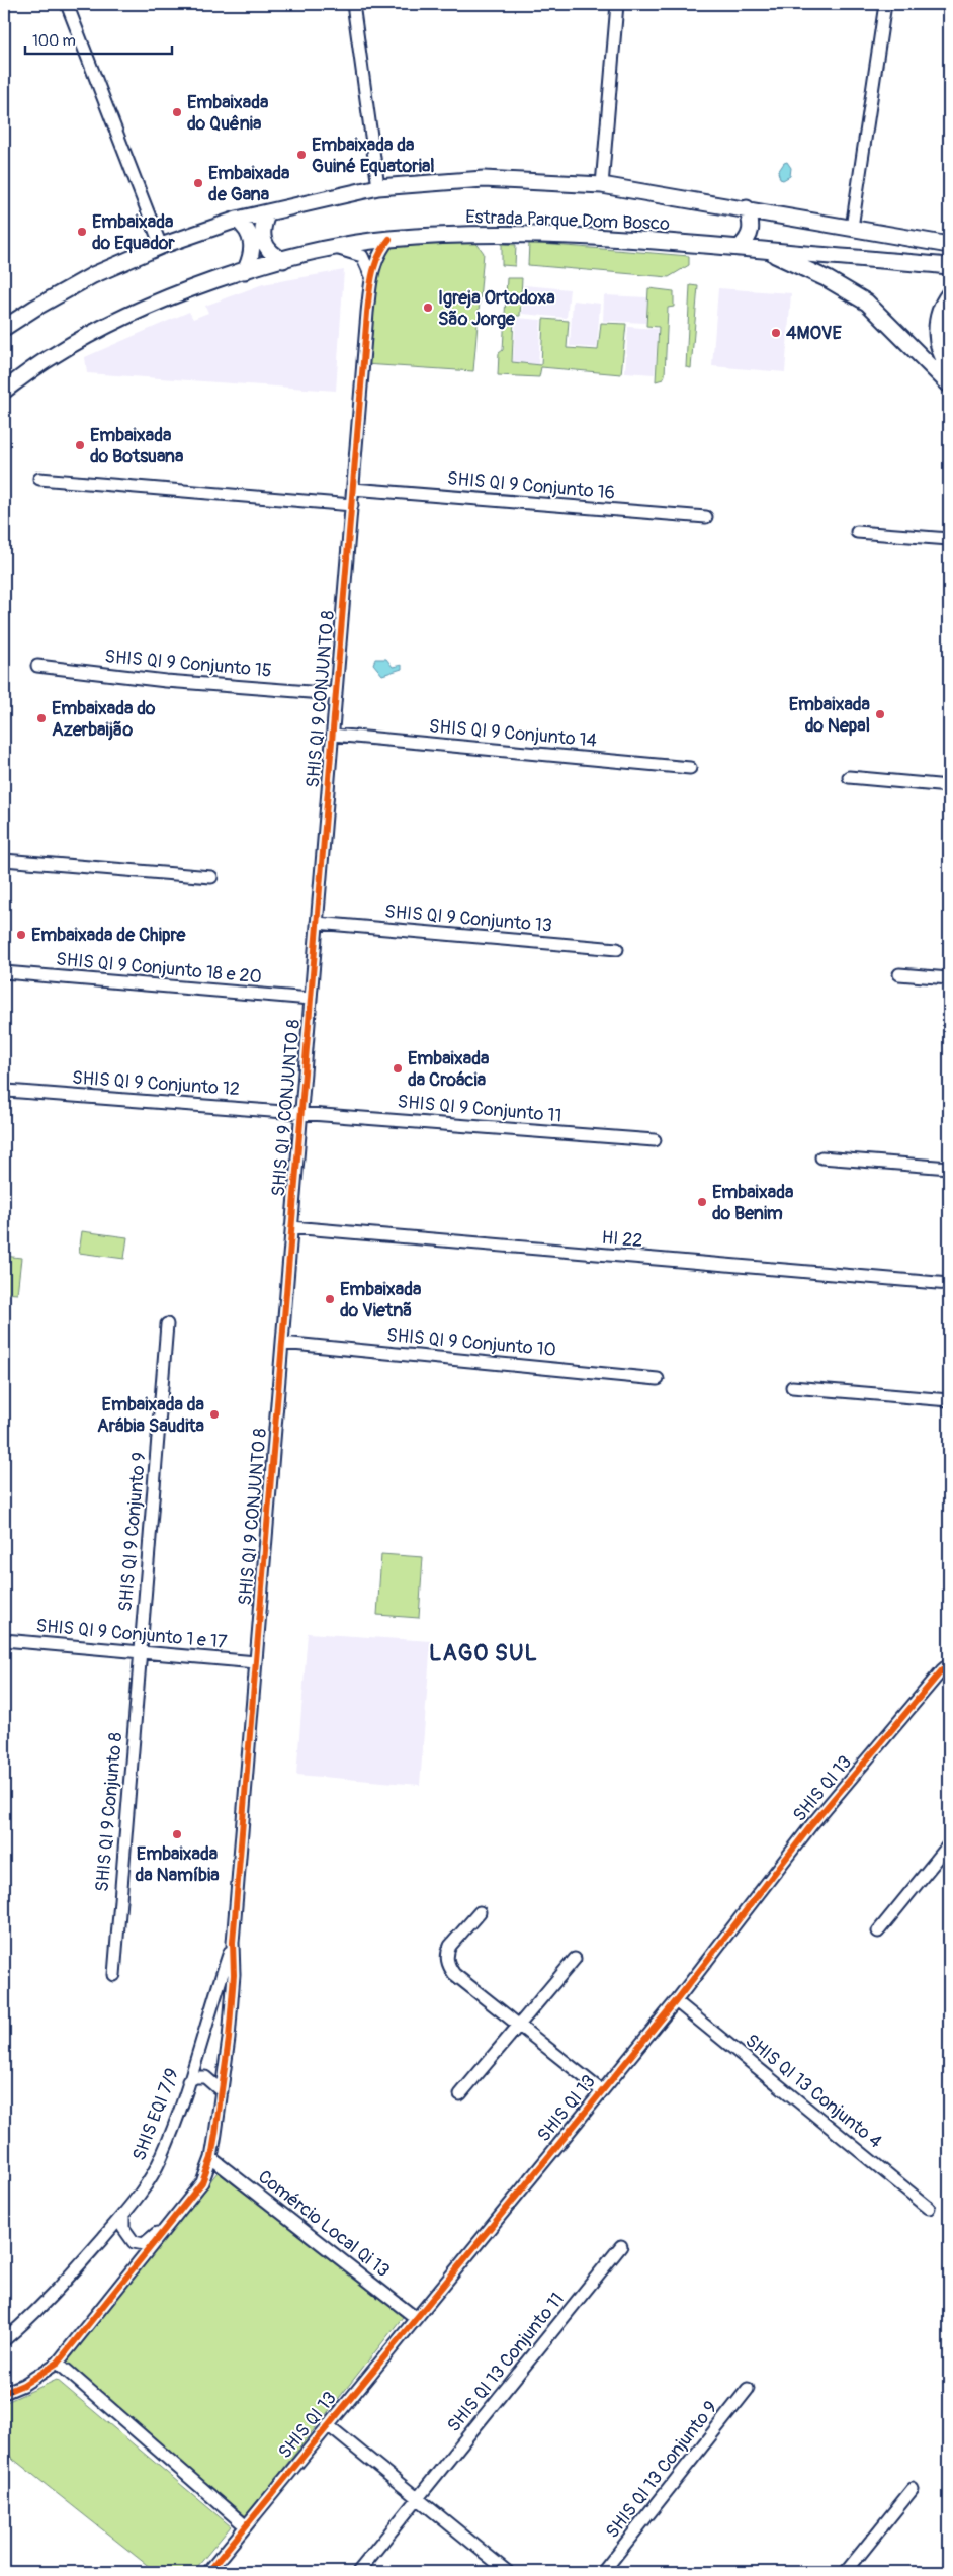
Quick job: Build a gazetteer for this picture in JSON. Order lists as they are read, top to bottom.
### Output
{
  "streets": {
    "main road": ["Estrada Parque Dom Bosco"],
    "street": [
      "SHIS QI 9 Conjunto 16",
      "SHIS QI 9 Conjunto 15",
      "SHIS QI 9 CONJUNTO 8",
      "SHIS QI 9 Conjunto 14",
      "SHIS QI 9 Conjunto 13",
      "SHIS QI 9 Conjunto 18 e 20",
      "SHIS QI 9 Conjunto 12",
      "SHIS QI 9 Conjunto 11",
      "HI 22",
      "SHIS QI 9 Conjunto 10",
      "SHIS QI 9 Conjunto 9",
      "SHIS QI 9 Conjunto 1 e 17",
      "SHIS QI 13",
      "SHIS QI 9 Conjunto 8",
      "SHIS QI 13 Conjunto 4",
      "SHIS EQI 7/9",
      "Comércio Local Qi 13",
      "SHIS QI 13 Conjunto 11",
      "SHIS QI 13 Conjunto 9"
    ]
  },
  "crossings": [
    ["Estrada Parque Dom Bosco", "SHIS QI 9 CONJUNTO 8"],
    ["SHIS QI 9 Conjunto 16", "SHIS QI 9 CONJUNTO 8"],
    ["SHIS QI 9 Conjunto 15", "SHIS QI 9 CONJUNTO 8"],
    ["SHIS QI 9 CONJUNTO 8", "SHIS QI 9 Conjunto 14"],
    ["SHIS QI 9 CONJUNTO 8", "SHIS QI 9 Conjunto 13"],
    ["SHIS QI 9 CONJUNTO 8", "SHIS QI 9 Conjunto 18 e 20"],
    ["SHIS QI 9 CONJUNTO 8", "SHIS QI 9 Conjunto 12"],
    ["SHIS QI 9 CONJUNTO 8", "SHIS QI 9 Conjunto 11"],
    ["SHIS QI 9 CONJUNTO 8", "HI 22"],
    ["SHIS QI 9 CONJUNTO 8", "SHIS QI 9 Conjunto 10"],
    ["SHIS QI 9 CONJUNTO 8", "SHIS QI 9 Conjunto 1 e 17"],
    ["SHIS QI 9 CONJUNTO 8", "SHIS EQI 7/9"],
    ["SHIS QI 9 Conjunto 12", "SHIS QI 9 Conjunto 11"],
    ["SHIS QI 9 Conjunto 9", "SHIS QI 9 Conjunto 1 e 17"],
    ["SHIS QI 9 Conjunto 9", "SHIS QI 9 Conjunto 8"],
    ["SHIS QI 9 Conjunto 1 e 17", "SHIS QI 9 Conjunto 8"],
    ["SHIS QI 13", "SHIS QI 13 Conjunto 4"],
    ["SHIS QI 13", "Comércio Local Qi 13"],
    ["SHIS QI 13", "SHIS QI 13 Conjunto 11"]
  ],
  "districts": ["LAGO SUL"],
  "places": [
    "Embaixada do Quênia",
    "Embaixada da Guiné Equatorial",
    "Embaixada de Gana",
    "Embaixada do Equador",
    "Igreja Ortodoxa São Jorge",
    "4MOVE",
    "Embaixada do Botsuana",
    "Embaixada do Nepal",
    "Embaixada do Azerbaijão",
    "Embaixada de Chipre",
    "Embaixada da Croácia",
    "Embaixada do Benim",
    "Embaixada do Vietnã",
    "Embaixada da Arábia Saudita",
    "Embaixada da Namíbia"
  ],
  "scale_bar": "100 m"
}
